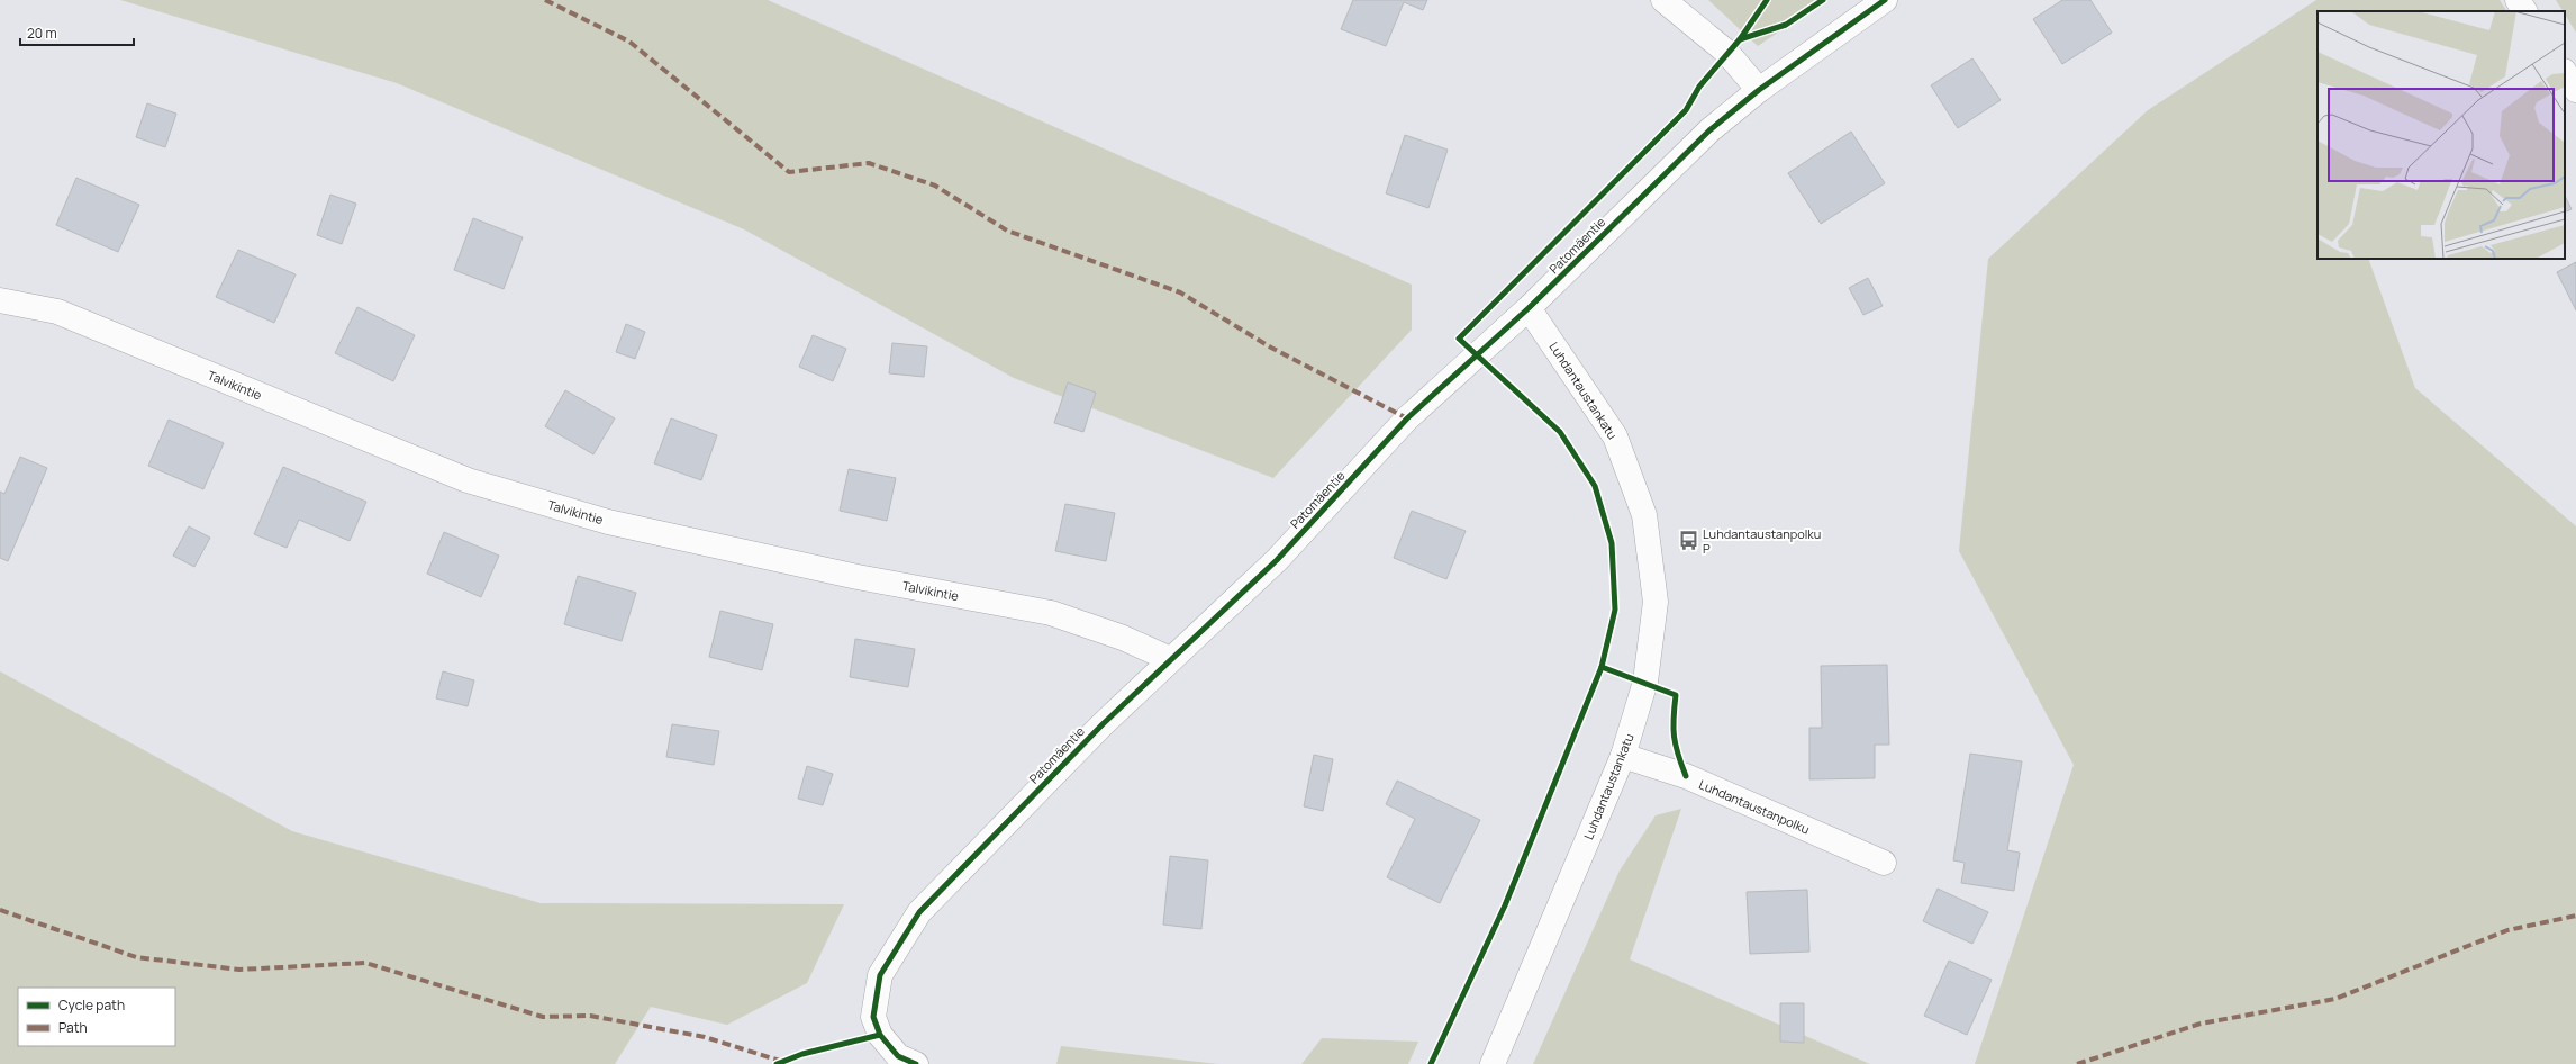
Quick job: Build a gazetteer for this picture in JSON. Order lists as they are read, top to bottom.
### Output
{
  "streets": {
    "street": [
      "Patomäentie",
      "Talvikintie",
      "Luhdantaustankatu",
      "Luhdantaustanpolku"
    ]
  },
  "crossings": [
    ["Patomäentie", "Talvikintie"],
    ["Patomäentie", "Luhdantaustankatu"],
    ["Luhdantaustankatu", "Luhdantaustanpolku"]
  ],
  "places": {
    "bus stop": ["Luhdantaustanpolku P"]
  },
  "legend": ["Cycle path", "Path"],
  "scale_bar": "20 m"
}
